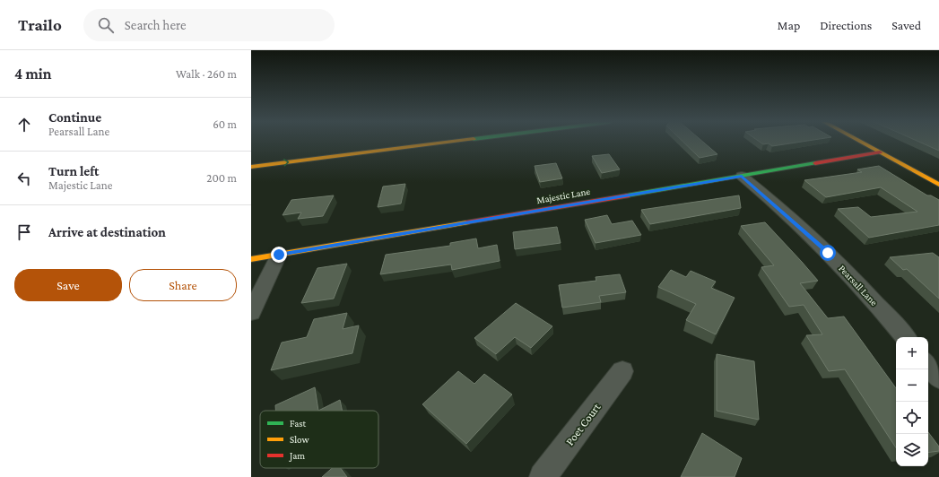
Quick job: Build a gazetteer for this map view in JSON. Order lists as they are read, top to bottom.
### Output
{
  "streets": {
    "street": ["Majestic Lane", "Pearsall Lane", "Poet Court"]
  },
  "crossings": [
    ["Majestic Lane", "Pearsall Lane"]
  ],
  "legend": ["Fast", "Slow", "Jam"],
  "page": {
    "header": "Trailo",
    "search": "Search here",
    "nav": ["Map", "Directions", "Saved"],
    "heading": ["4 min", "Walk · 260 m"],
    "list": [
      ["Continue", "Pearsall Lane", "60 m"],
      ["Turn left", "Majestic Lane", "200 m"],
      "Arrive at destination"
    ],
    "buttons": ["Save", "Share"],
    "map_buttons": ["+", "−"]
  }
}
